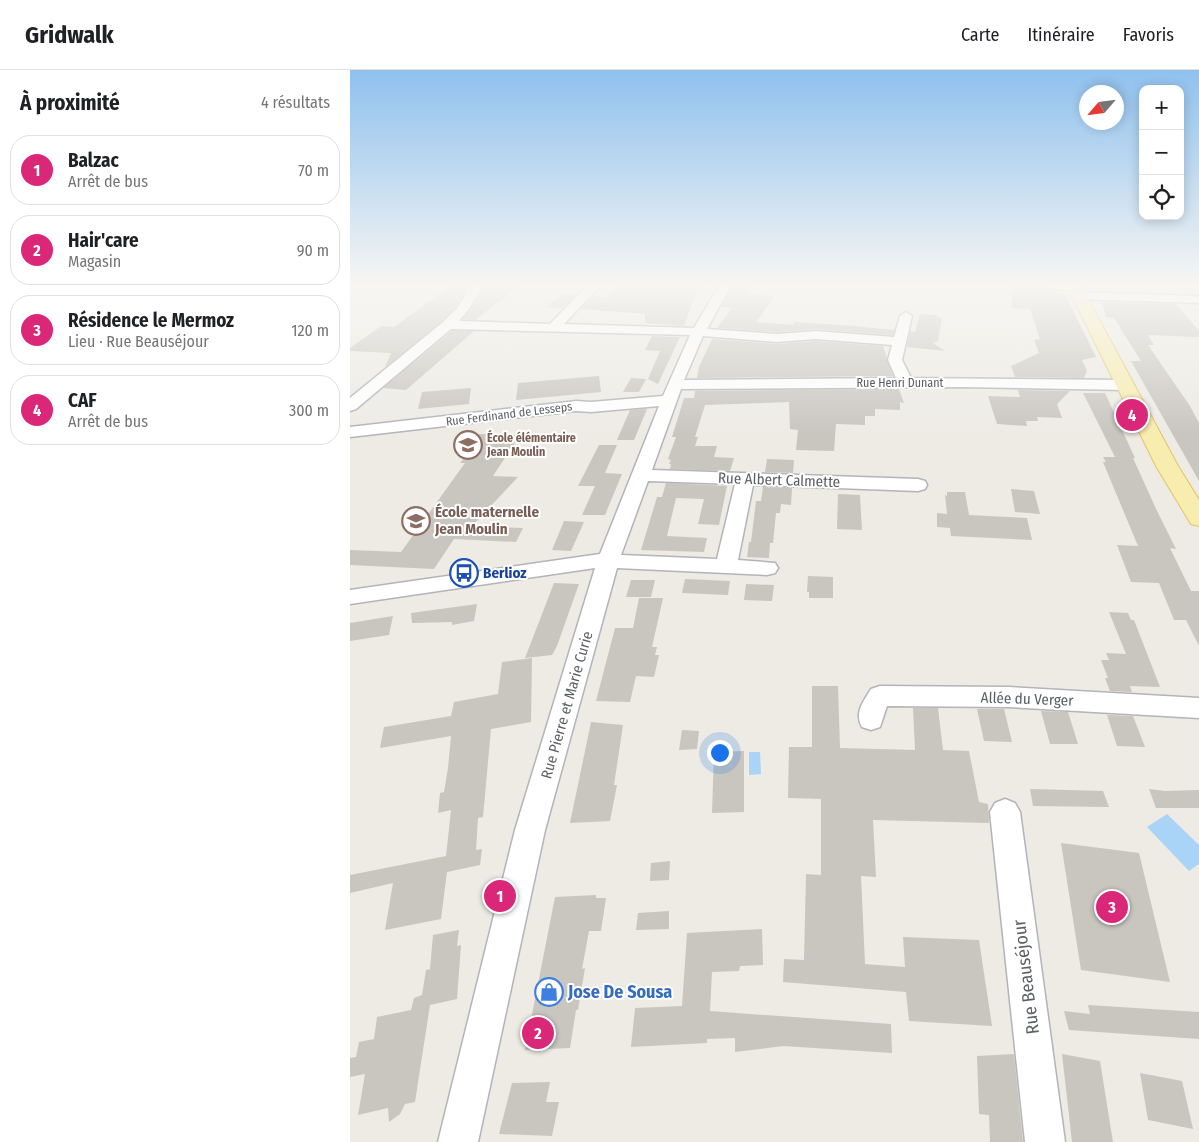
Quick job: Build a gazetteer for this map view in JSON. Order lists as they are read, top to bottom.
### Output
{
  "streets": {
    "street": [
      "Rue Henri Dunant",
      "Rue Ferdinand de Lesseps",
      "Rue Albert Calmette",
      "Allée du Verger",
      "Rue Pierre et Marie Curie",
      "Rue Beauséjour"
    ]
  },
  "crossings": [
    ["Rue Henri Dunant", "Rue Ferdinand de Lesseps"],
    ["Rue Henri Dunant", "Rue Pierre et Marie Curie"],
    ["Rue Ferdinand de Lesseps", "Rue Pierre et Marie Curie"],
    ["Rue Albert Calmette", "Rue Pierre et Marie Curie"]
  ],
  "places": {
    "school or university": ["École élémentaire Jean Moulin", "École maternelle Jean Moulin"],
    "bus stop": ["Berlioz"],
    "shop": ["Jose De Sousa"]
  },
  "north": "bottom left",
  "page": {
    "header": "Gridwalk",
    "nav": ["Carte", "Itinéraire", "Favoris"],
    "heading": ["À proximité", "4 résultats"],
    "map_buttons": ["+", "−"],
    "list": [
      {
        "mark": "1",
        "name": "Balzac",
        "note": "Arrêt de bus",
        "value": "70 m"
      },
      {
        "mark": "2",
        "name": "Hair'care",
        "note": "Magasin",
        "value": "90 m"
      },
      {
        "mark": "3",
        "name": "Résidence le Mermoz",
        "note": "Lieu · Rue Beauséjour",
        "value": "120 m"
      },
      {
        "mark": "4",
        "name": "CAF",
        "note": "Arrêt de bus",
        "value": "300 m"
      }
    ],
    "pins": [
      "4",
      "1",
      "3",
      "2"
    ]
  }
}
